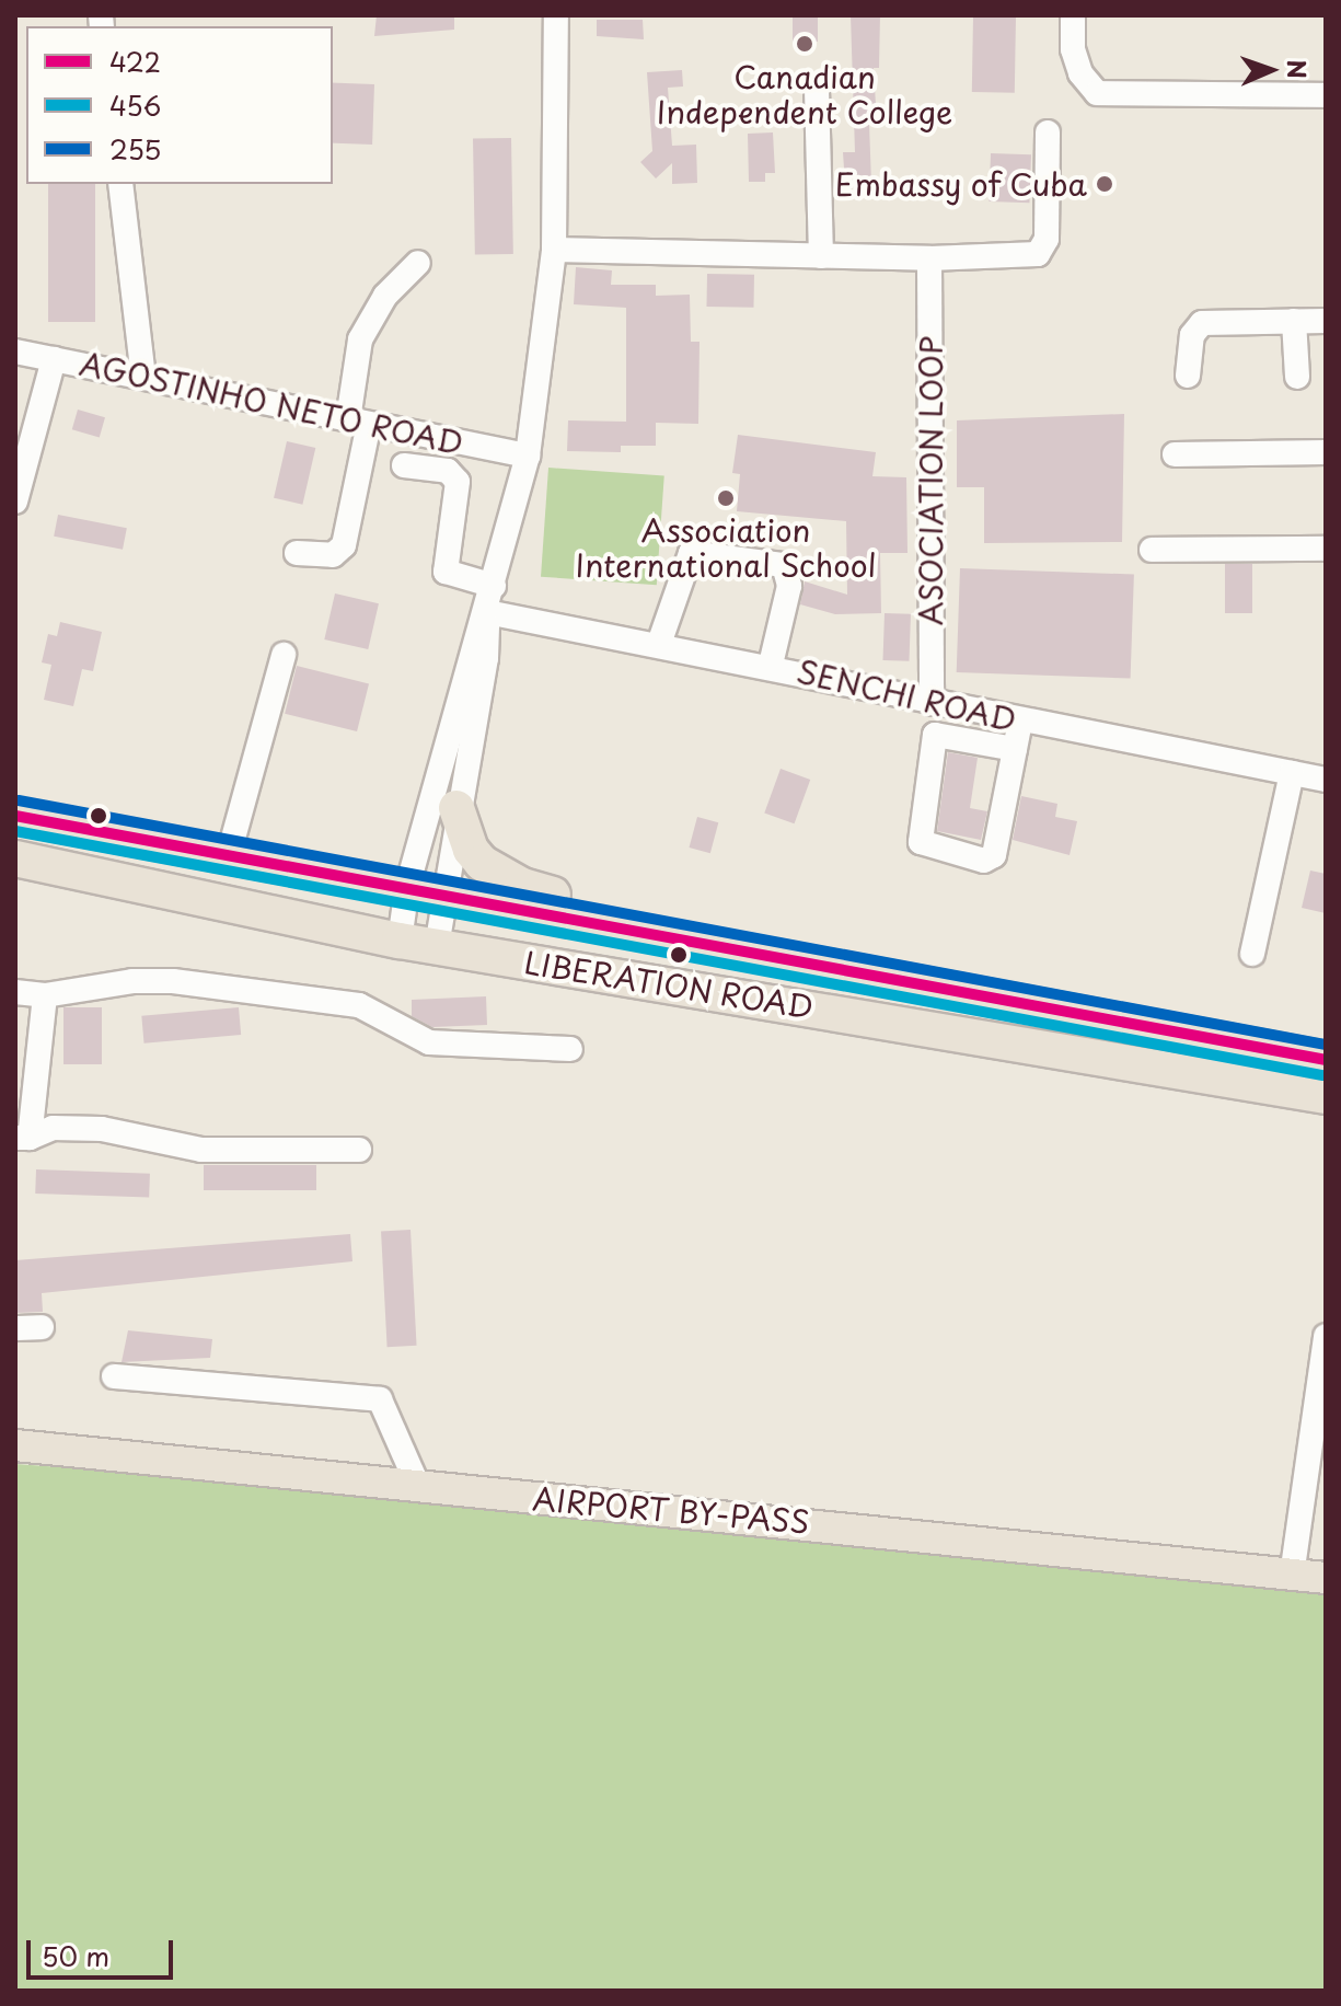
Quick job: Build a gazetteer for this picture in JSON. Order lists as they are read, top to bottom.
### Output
{
  "streets": {
    "highway": ["LIBERATION ROAD"],
    "main road": ["AIRPORT BY-PASS"],
    "street": ["AGOSTINHO NETO ROAD", "ASOCIATION LOOP", "SENCHI ROAD"]
  },
  "crossings": [
    ["ASOCIATION LOOP", "SENCHI ROAD"]
  ],
  "places": ["Canadian Independent College", "Embassy of Cuba", "Association International School"],
  "lines": ["transit line 255", "transit line 422", "transit line 456"],
  "legend": ["422", "456", "255"],
  "scale_bar": "50 m",
  "north": "right"
}
